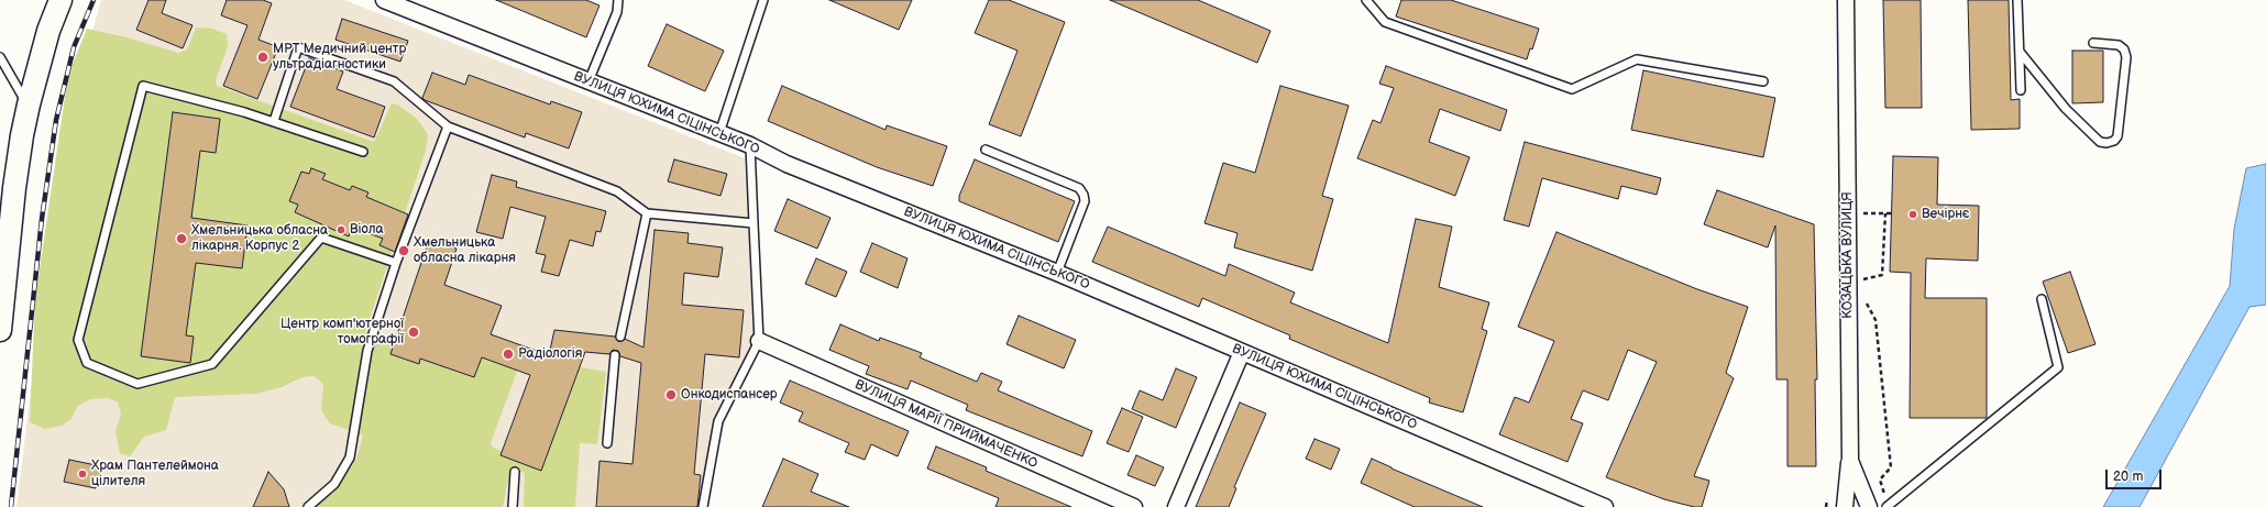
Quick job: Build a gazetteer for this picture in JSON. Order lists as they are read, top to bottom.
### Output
{
  "streets": {
    "street": ["ВУЛИЦЯ ЮХИМА СІЦІНСЬКОГО", "КОЗАЦЬКА ВУЛИЦЯ", "ВУЛИЦЯ МАРІЇ ПРИЙМАЧЕНКО"]
  },
  "places": [
    "МРТ Медичний центр ультрадіагностики",
    "Вечірнє",
    "Віола",
    "Хмельницька обласна лікарня. Корпус 2",
    "Хмельницька обласна лікарня",
    "Центр комп'ютерної томографії",
    "Радіологія",
    "Онкодиспансер",
    "Храм Пантелеймона цілителя"
  ],
  "scale_bar": "20 m"
}
